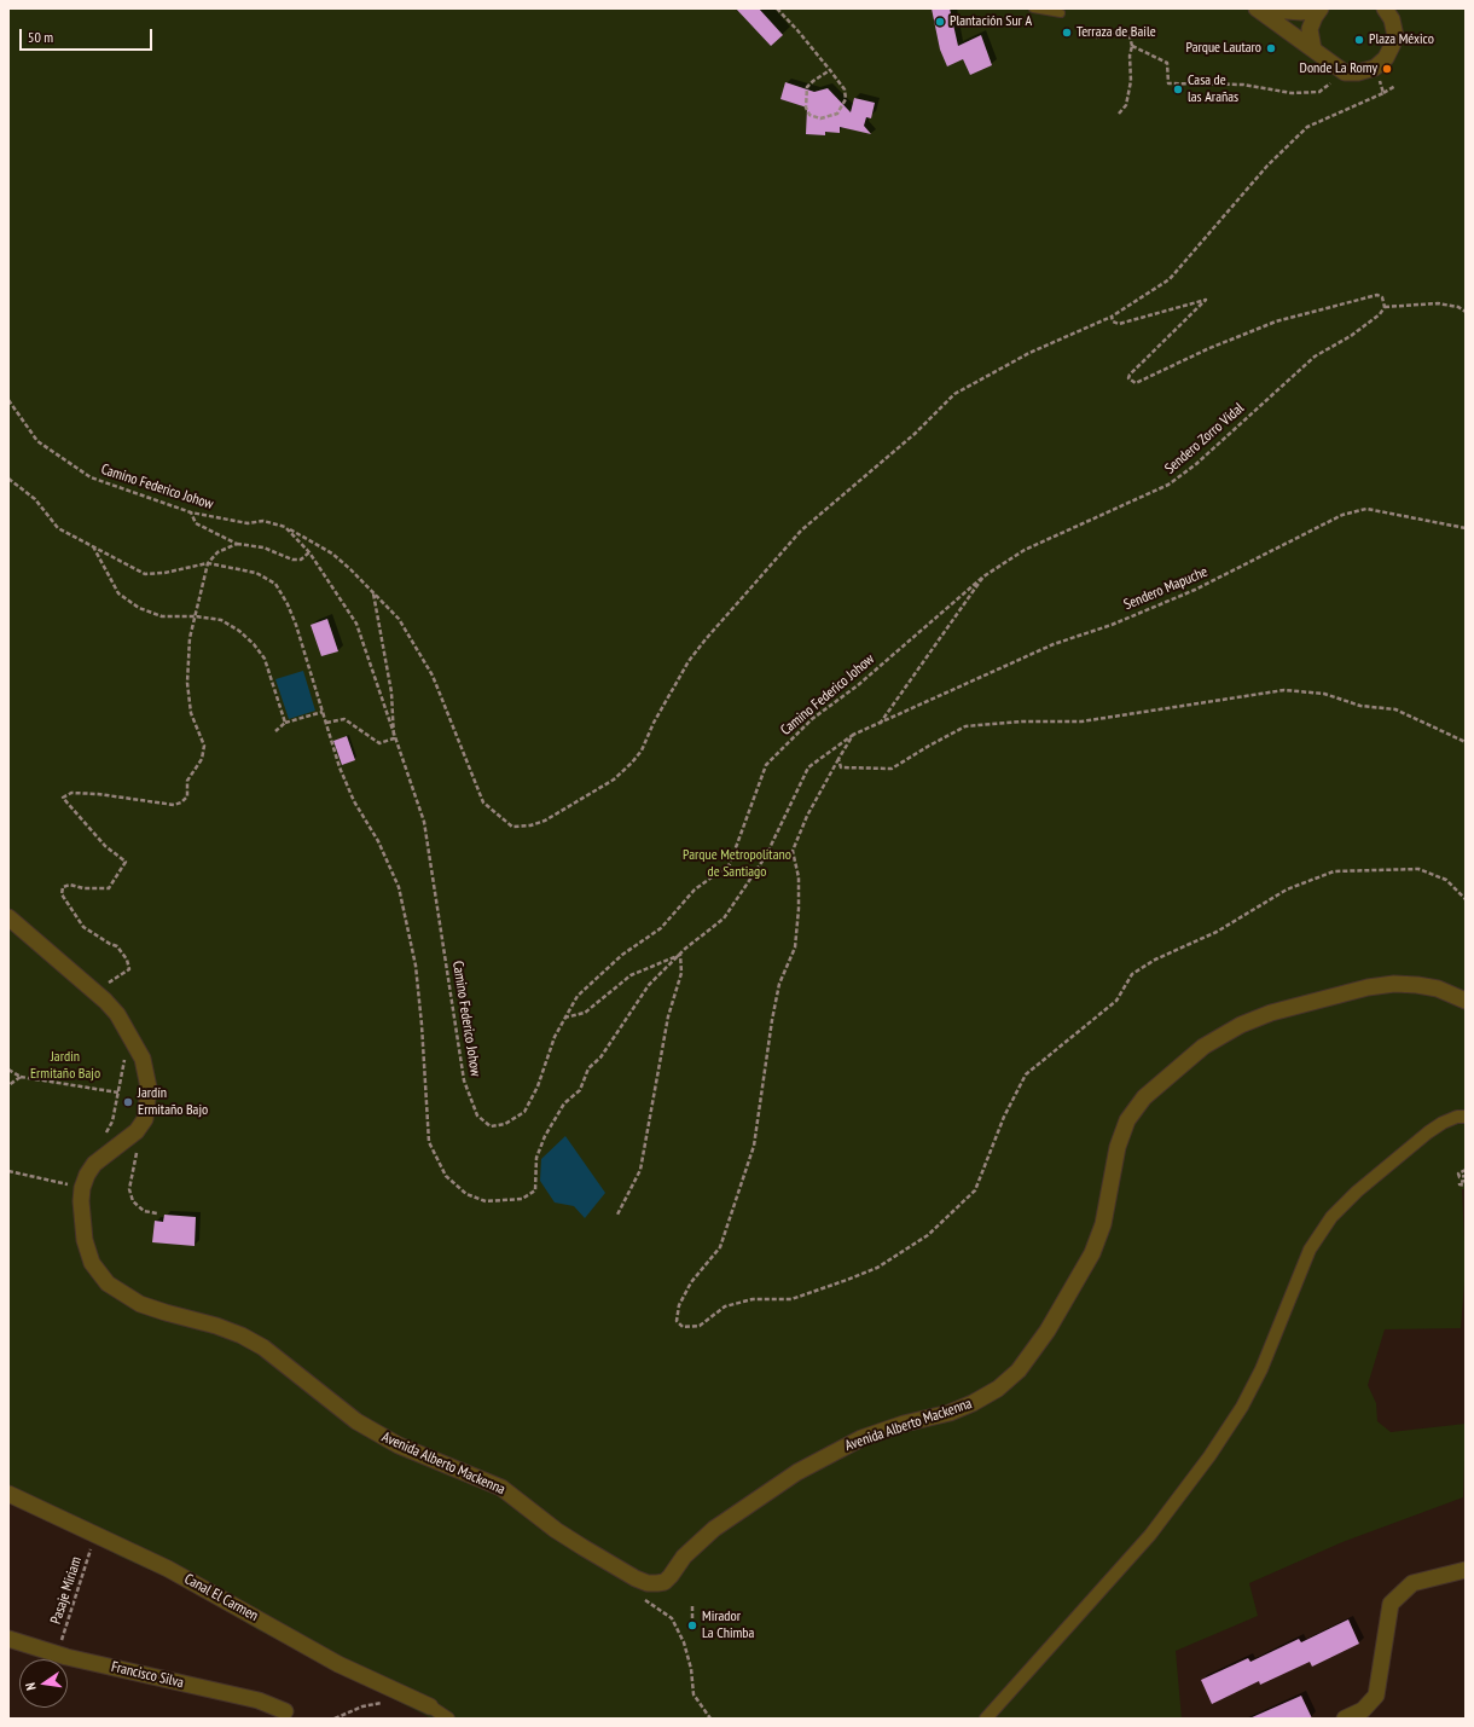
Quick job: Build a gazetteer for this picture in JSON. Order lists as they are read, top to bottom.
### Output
{
  "streets": {
    "street": ["Avenida Alberto Mackenna", "Canal El Carmen", "Francisco Silva"],
    "path": [
      "Sendero Zorro Vidal",
      "Camino Federico Johow",
      "Sendero Mapuche",
      "Pasaje Miriam"
    ]
  },
  "crossings": [
    ["Sendero Zorro Vidal", "Camino Federico Johow"],
    ["Sendero Zorro Vidal", "Sendero Mapuche"],
    ["Pasaje Miriam", "Canal El Carmen"],
    ["Pasaje Miriam", "Francisco Silva"]
  ],
  "parks": ["Parque Metropolitano de Santiago", "Jardin Ermitaño Bajo"],
  "places": [
    "Plantación Sur A",
    "Terraza de Baile",
    "Plaza México",
    "Parque Lautaro",
    "Donde La Romy",
    "Casa de las Arañas",
    "Jardín Ermitaño Bajo",
    "Mirador La Chimba"
  ],
  "scale_bar": "50 m",
  "north": "left"
}
